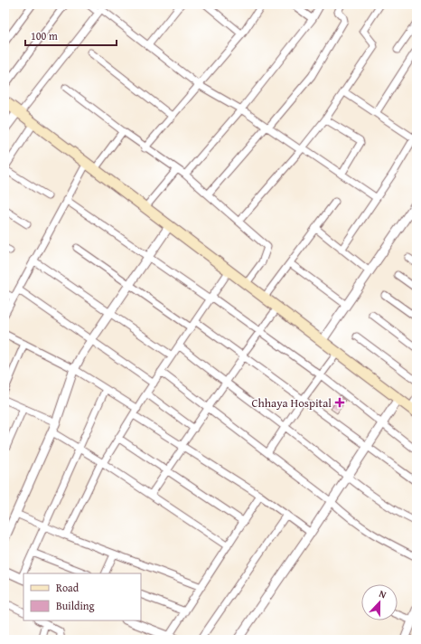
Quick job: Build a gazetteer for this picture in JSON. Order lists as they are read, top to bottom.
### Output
{
  "places": {
    "health": ["Chhaya Hospital"]
  },
  "legend": ["Road", "Building"],
  "scale_bar": "100 m",
  "north": "top"
}
